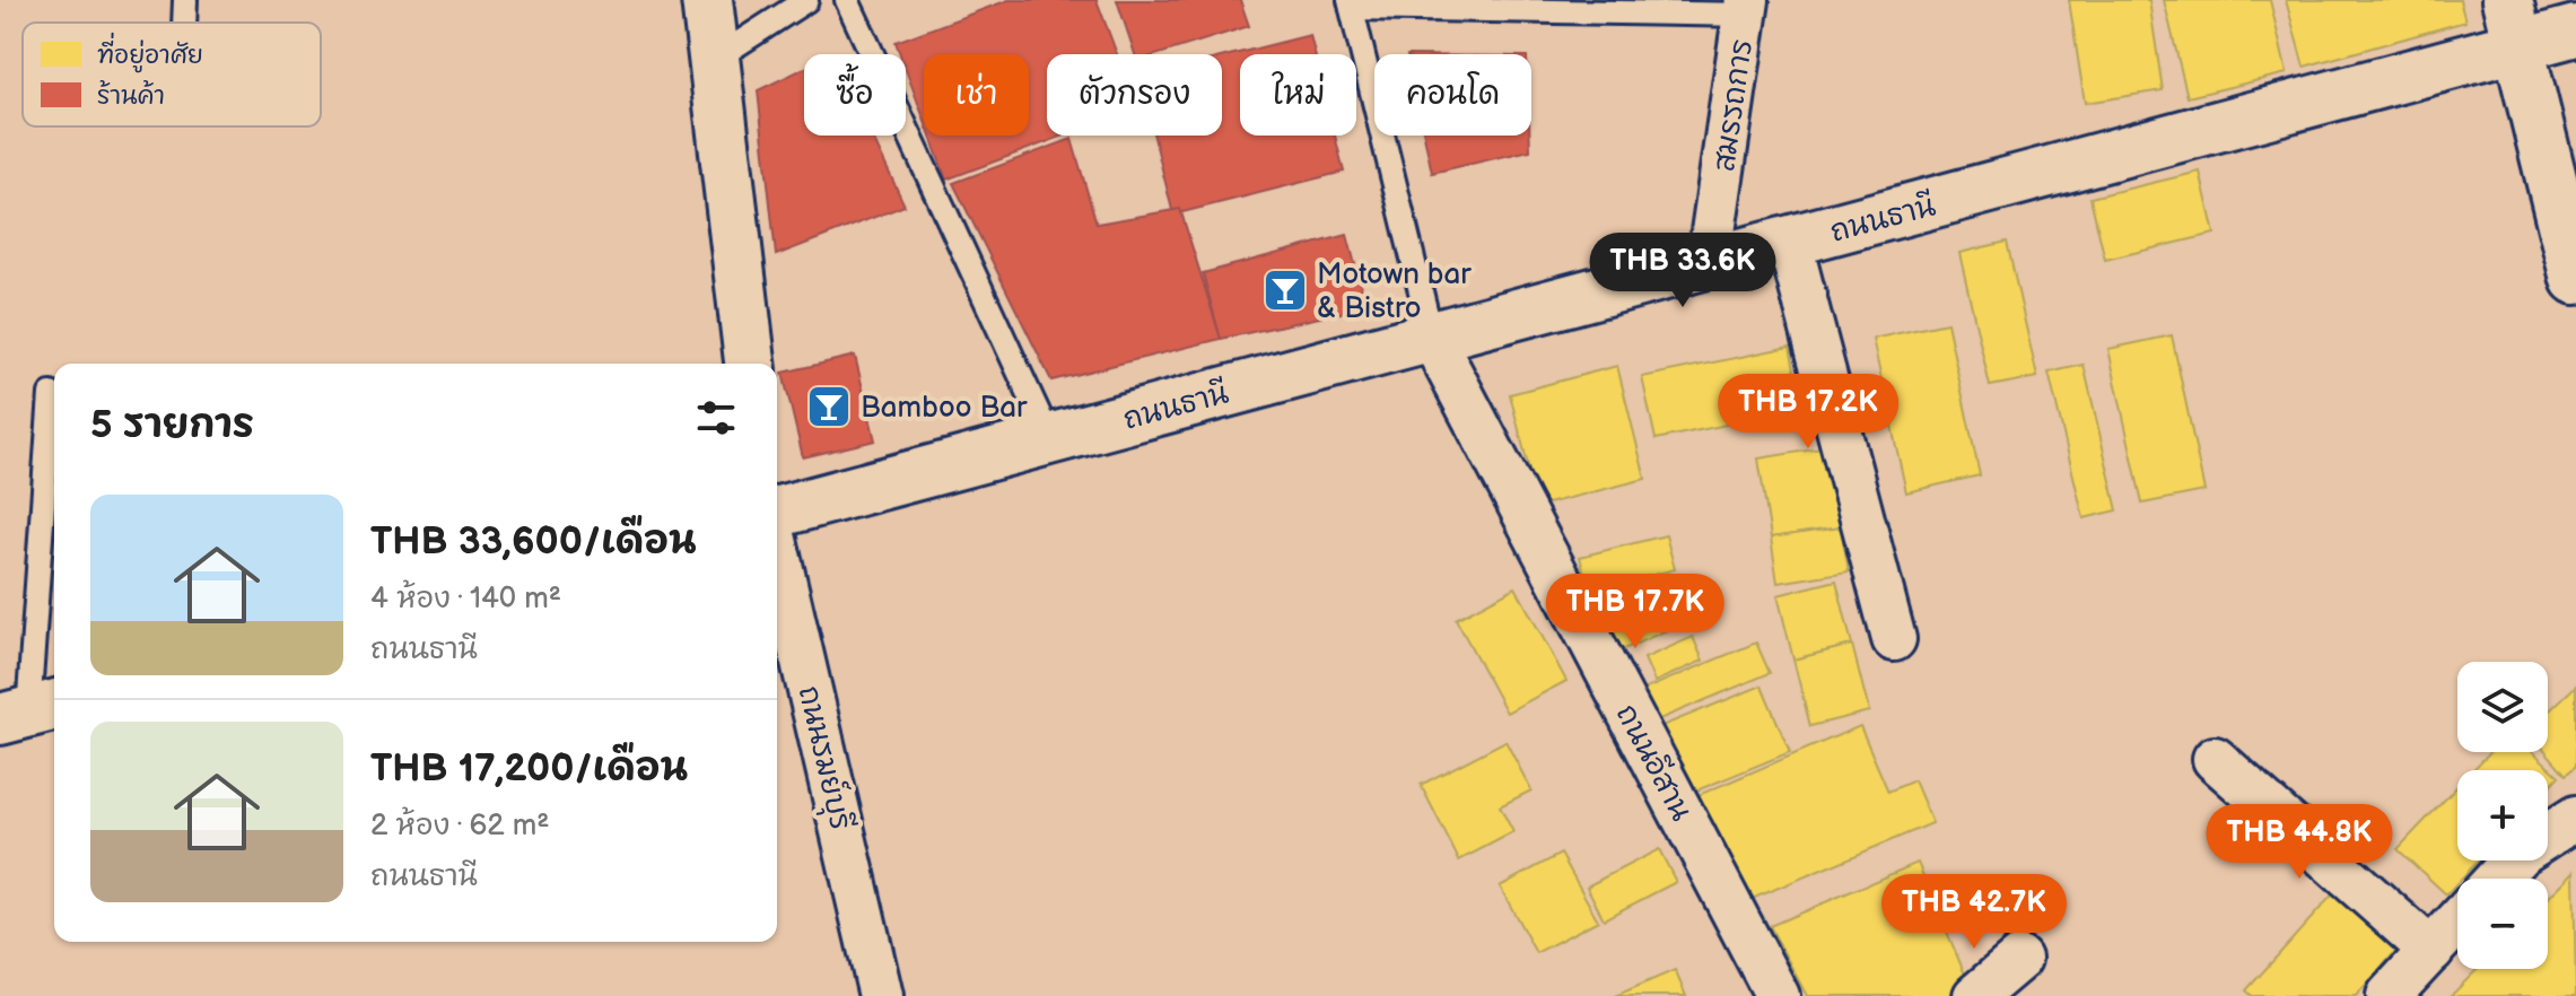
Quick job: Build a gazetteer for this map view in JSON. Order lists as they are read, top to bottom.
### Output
{
  "streets": {
    "street": [
      "สมรรถการ",
      "ถนนธานี",
      "ถนนรมย์บุรี",
      "ถนนอีสาน"
    ]
  },
  "crossings": [
    ["สมรรถการ", "ถนนธานี"],
    ["ถนนธานี", "ถนนอีสาน"]
  ],
  "places": {
    "bar": ["Motown bar & Bistro", "Bamboo Bar"]
  },
  "legend": ["ที่อยู่อาศัย", "ร้านค้า"],
  "page": {
    "chip": [
      "ซื้อ",
      "เช่า",
      "ตัวกรอง",
      "ใหม่",
      "คอนโด"
    ],
    "price": [
      "THB 33.6K",
      "THB 17.2K",
      "THB 17.7K",
      "THB 44.8K",
      "THB 42.7K"
    ],
    "heading": "5 รายการ",
    "list": [
      {
        "name": "THB 33,600/เดือน",
        "note": "4 ห้อง · 140 m² · ถนนธานี"
      },
      {
        "name": "THB 17,200/เดือน",
        "note": "2 ห้อง · 62 m² · ถนนธานี"
      }
    ],
    "map_buttons": ["+", "−"]
  }
}
